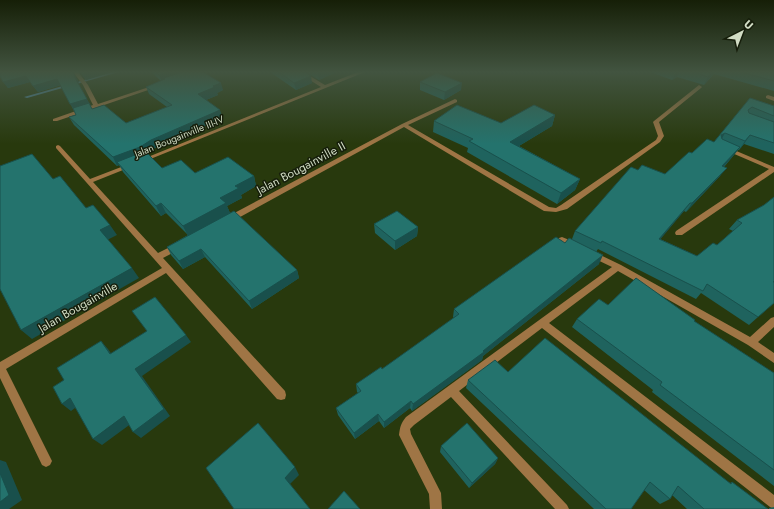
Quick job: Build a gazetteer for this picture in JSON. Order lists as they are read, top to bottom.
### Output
{
  "streets": {
    "street": ["Jalan Bougainville III-IV", "Jalan Bougainville II", "Jalan Bougainville"]
  },
  "north": "top right"
}
